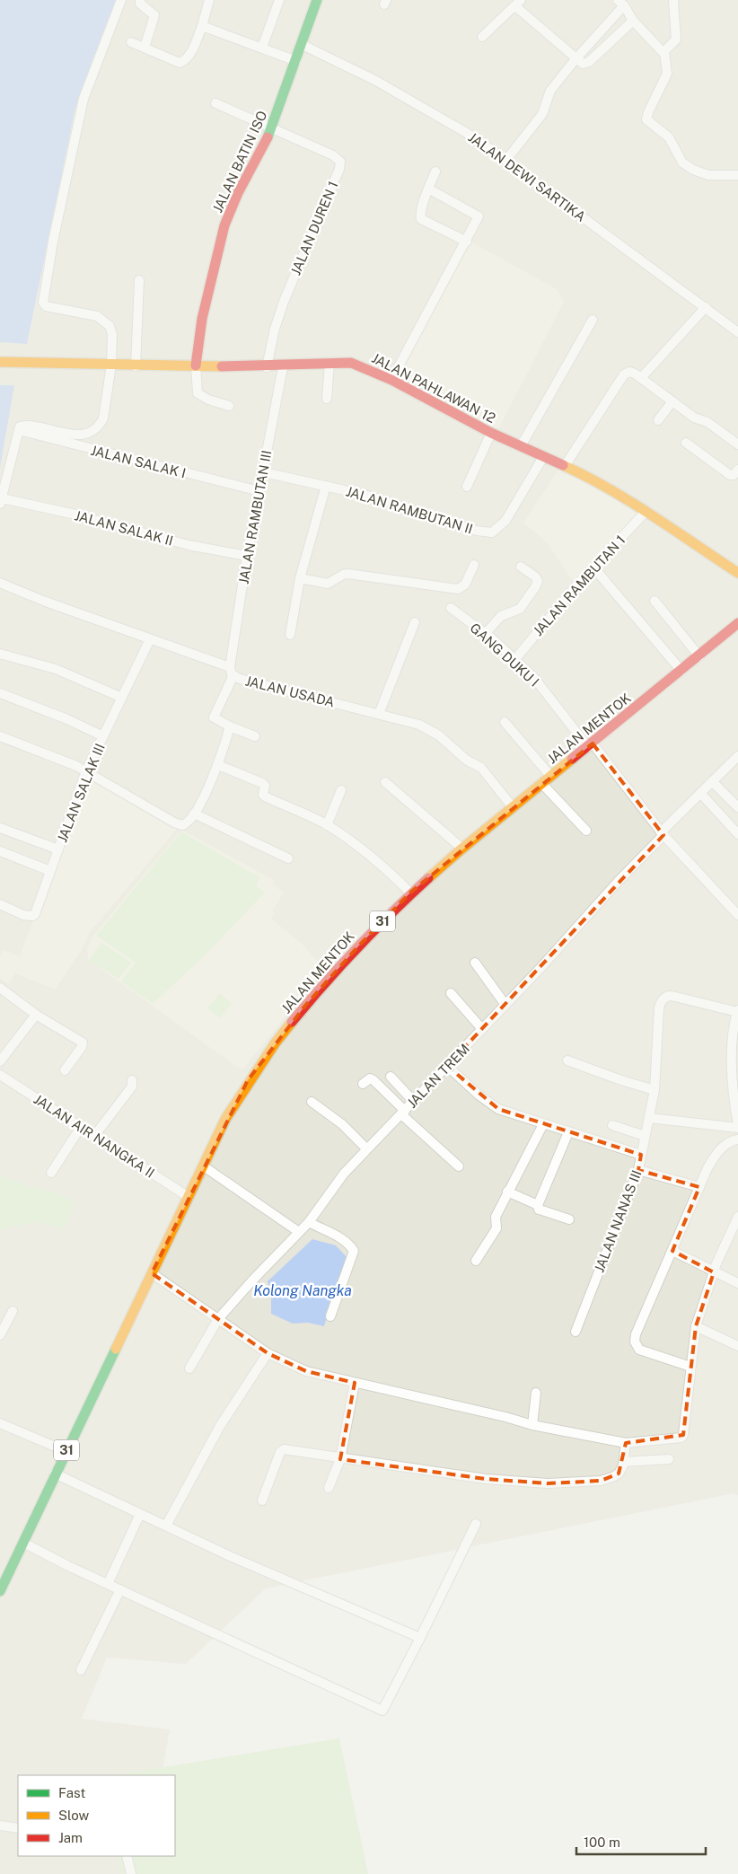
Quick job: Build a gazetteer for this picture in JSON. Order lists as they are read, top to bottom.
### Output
{
  "streets": {
    "main road": [
      "JALAN BATIN ISO",
      "JALAN PAHLAWAN 12",
      "JALAN MENTOK",
      "31"
    ],
    "street": [
      "JALAN DEWI SARTIKA",
      "JALAN DUREN 1",
      "JALAN SALAK I",
      "JALAN RAMBUTAN II",
      "JALAN RAMBUTAN III",
      "JALAN SALAK II",
      "JALAN RAMBUTAN 1",
      "GANG DUKU I",
      "JALAN USADA",
      "JALAN SALAK III",
      "JALAN TREM",
      "JALAN AIR NANGKA II",
      "JALAN NANAS III"
    ]
  },
  "crossings": [
    ["JALAN BATIN ISO", "JALAN DEWI SARTIKA"],
    ["JALAN BATIN ISO", "JALAN DUREN 1"],
    ["JALAN BATIN ISO", "JALAN PAHLAWAN 12"],
    ["JALAN DUREN 1", "JALAN PAHLAWAN 12"],
    ["JALAN PAHLAWAN 12", "JALAN RAMBUTAN II"],
    ["JALAN PAHLAWAN 12", "JALAN RAMBUTAN III"],
    ["JALAN PAHLAWAN 12", "JALAN RAMBUTAN 1"],
    ["JALAN SALAK I", "JALAN RAMBUTAN III"],
    ["JALAN RAMBUTAN II", "JALAN RAMBUTAN III"],
    ["JALAN RAMBUTAN III", "JALAN SALAK II"],
    ["JALAN RAMBUTAN III", "JALAN USADA"],
    ["JALAN RAMBUTAN 1", "GANG DUKU I"],
    ["GANG DUKU I", "JALAN MENTOK"],
    ["GANG DUKU I", "JALAN TREM"],
    ["JALAN USADA", "JALAN MENTOK"],
    ["JALAN USADA", "JALAN SALAK III"],
    ["JALAN MENTOK", "31"],
    ["JALAN MENTOK", "JALAN AIR NANGKA II"]
  ],
  "water": ["Kolong Nangka"],
  "legend": ["Fast", "Slow", "Jam"],
  "scale_bar": "100 m"
}
